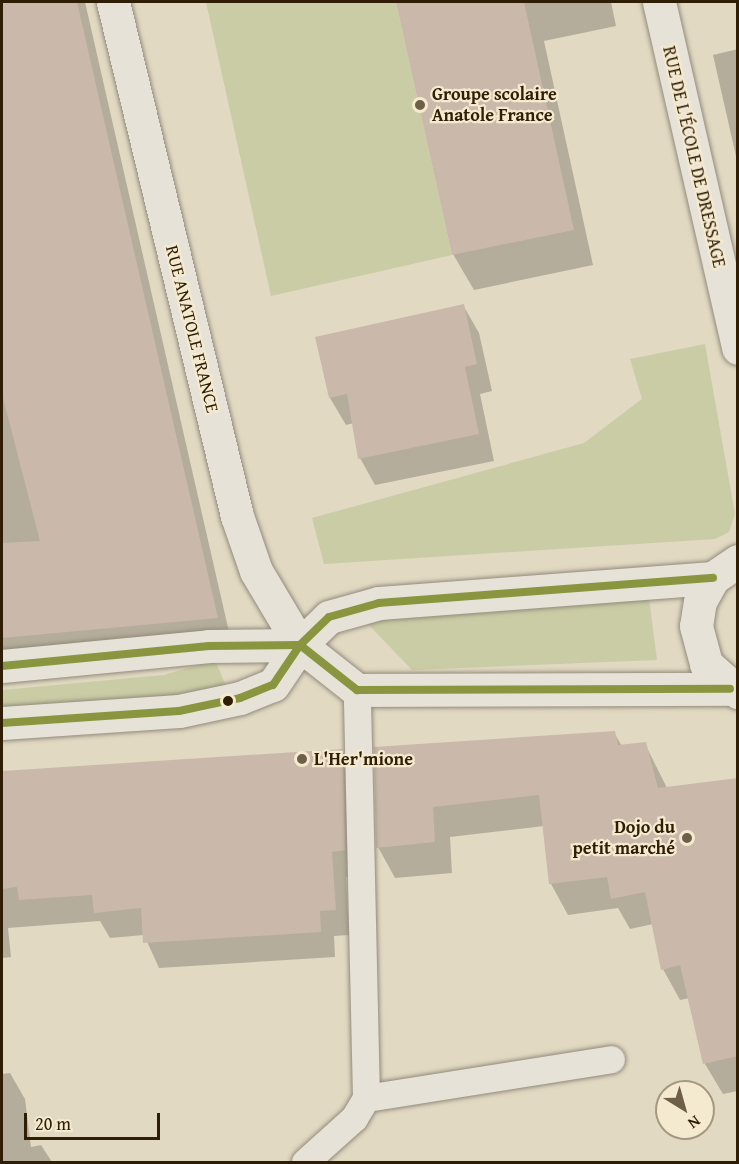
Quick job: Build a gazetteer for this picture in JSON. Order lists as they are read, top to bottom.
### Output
{
  "streets": {
    "main road": ["RUE DE L'ÉCOLE DE DRESSAGE", "RUE ANATOLE FRANCE"]
  },
  "places": ["Groupe scolaire Anatole France", "L'Her'mione", "Dojo du petit marché"],
  "scale_bar": "20 m",
  "north": "bottom right"
}
